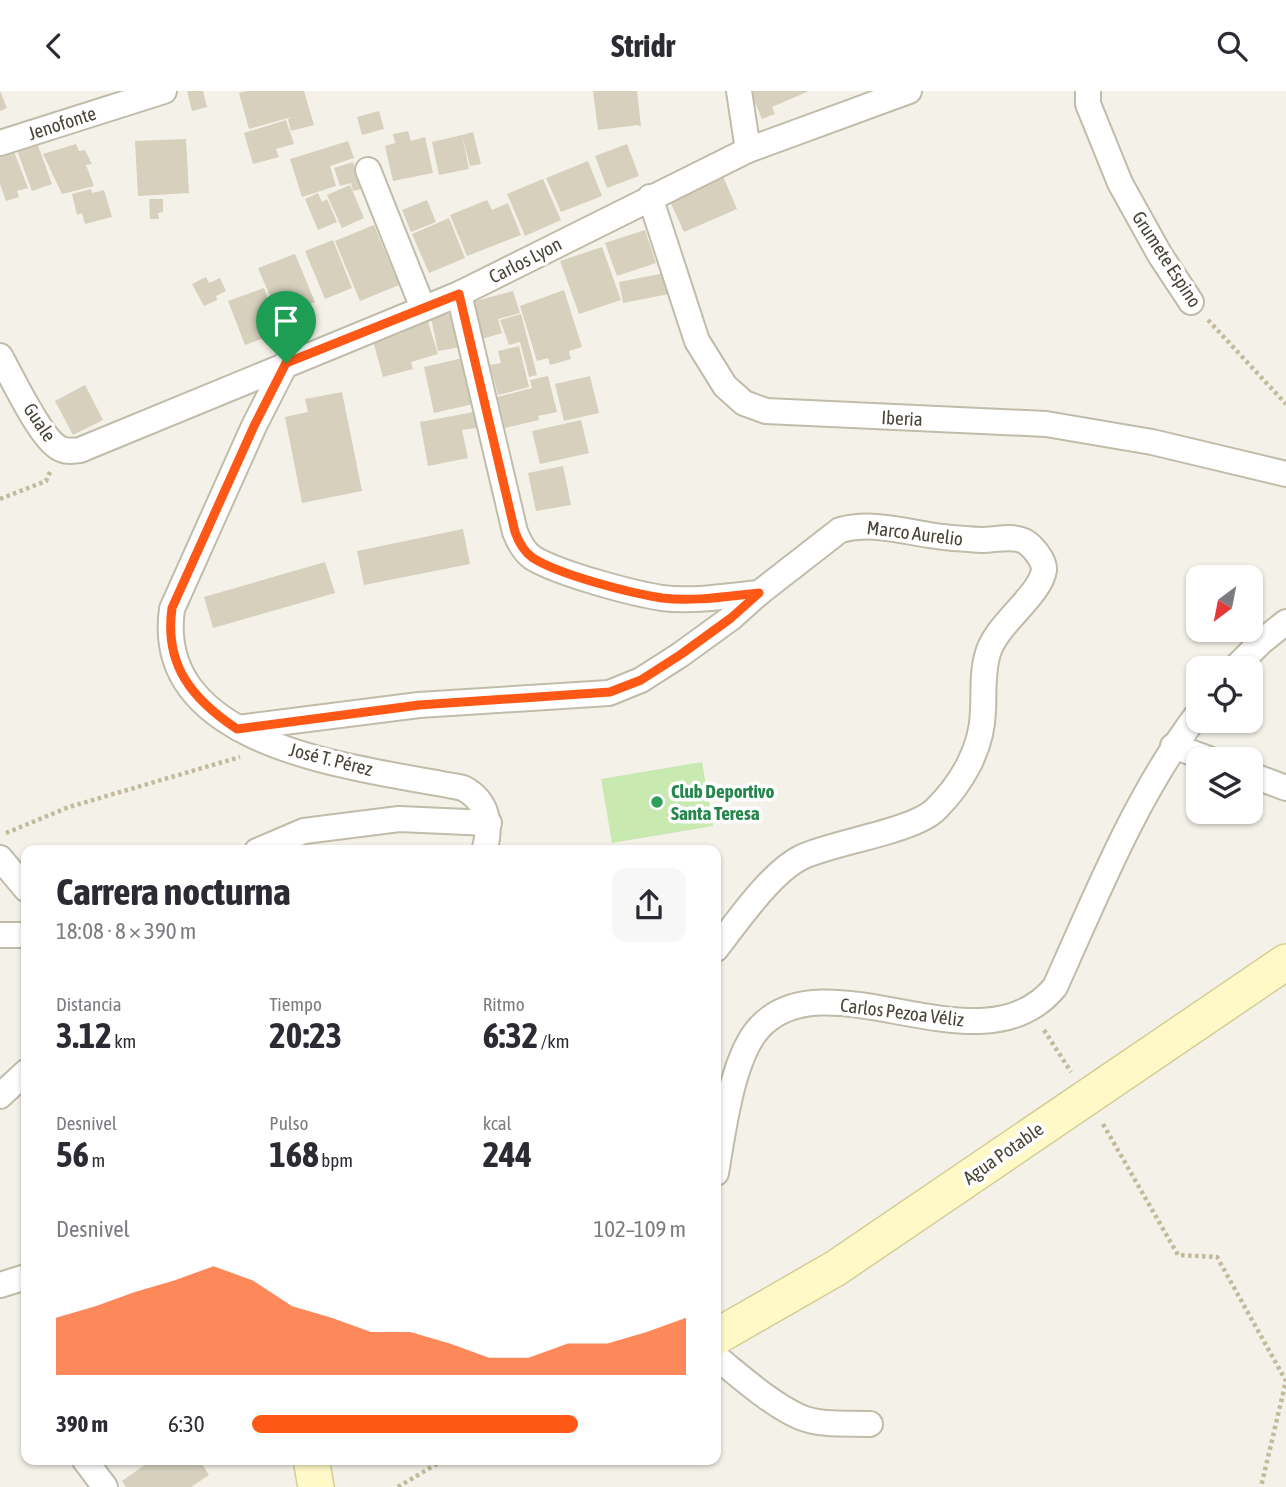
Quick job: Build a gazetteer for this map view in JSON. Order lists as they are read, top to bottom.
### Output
{
  "streets": {
    "main road": ["Agua Potable"],
    "street": [
      "Jenofonte",
      "Grumete Espino",
      "Carlos Lyon",
      "Iberia",
      "Guale",
      "Marco Aurelio",
      "José T. Pérez",
      "Carlos Pezoa Véliz"
    ]
  },
  "crossings": [
    ["Carlos Lyon", "Iberia"],
    ["Carlos Lyon", "Guale"],
    ["Carlos Lyon", "José T. Pérez"]
  ],
  "places": ["Club Deportivo Santa Teresa"],
  "north": "bottom left",
  "page": {
    "header": "Stridr",
    "heading": ["Carrera nocturna", "18:08 · 8 × 390 m"],
    "stats": [
      ["Distancia", "3.12 km"],
      ["Tiempo", "20:23"],
      ["Ritmo", "6:32 /km"],
      ["Desnivel", "56 m"],
      ["Pulso", "168 bpm"],
      ["kcal", "244"]
    ],
    "chart": ["Desnivel", "102–109 m"],
    "list": [
      {
        "name": "390 m",
        "note": "6:30"
      }
    ]
  }
}
